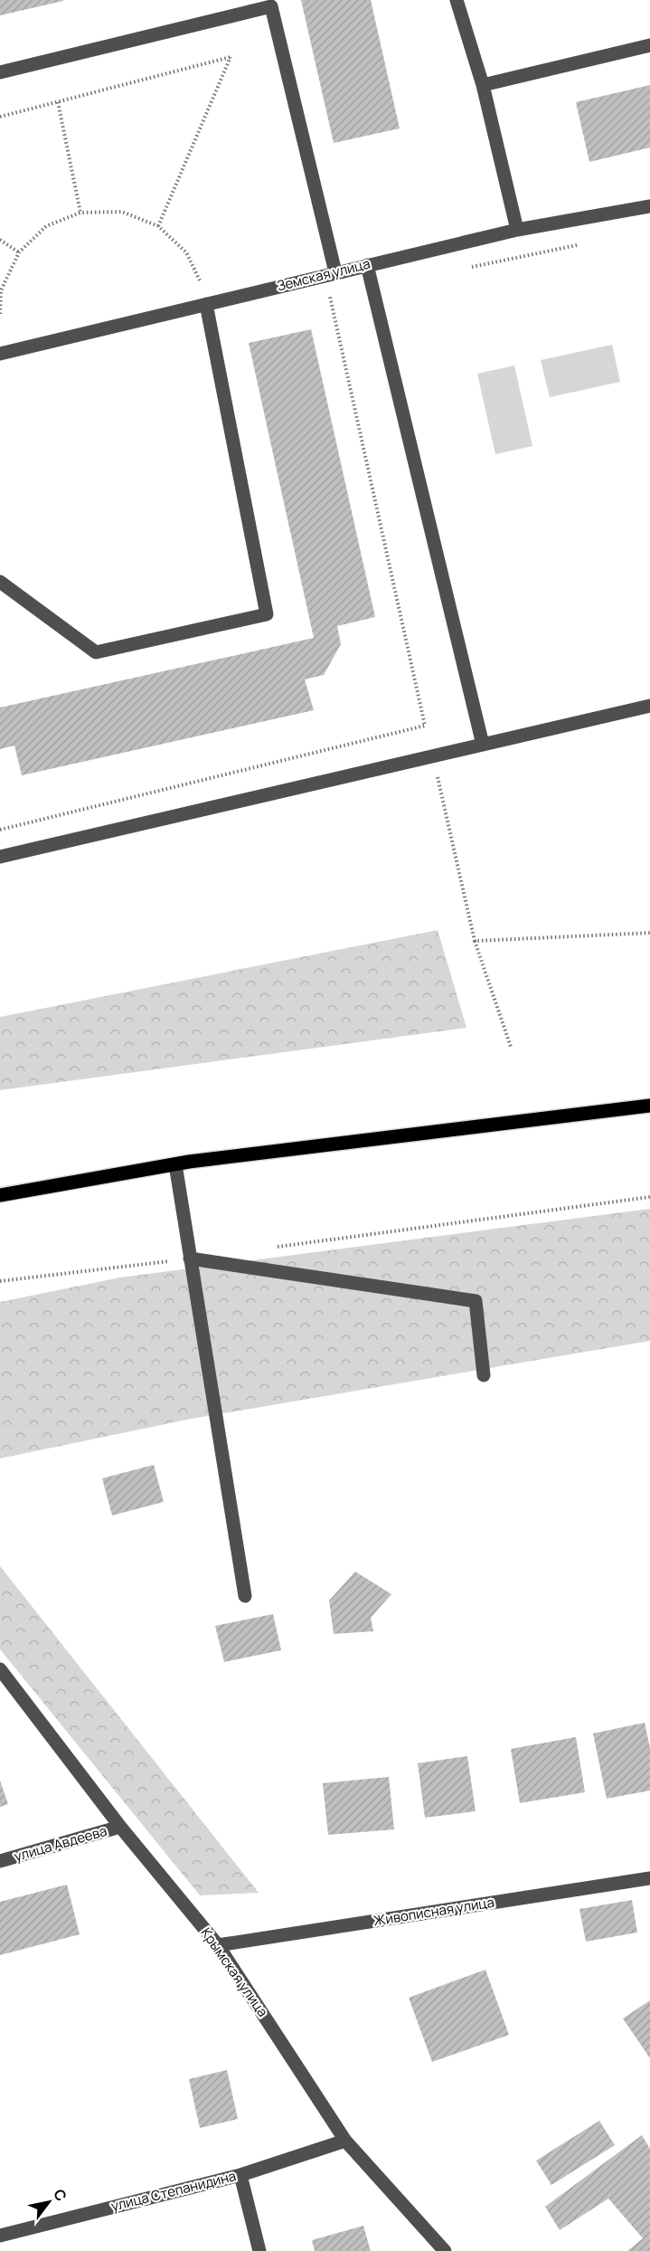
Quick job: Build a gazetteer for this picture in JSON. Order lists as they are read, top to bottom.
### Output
{
  "streets": {
    "street": [
      "Земская улица",
      "улица Авдеева",
      "Живописная улица",
      "Крымская улица",
      "улица Степанидина"
    ]
  },
  "crossings": [
    ["улица Авдеева", "Крымская улица"],
    ["Живописная улица", "Крымская улица"],
    ["Крымская улица", "улица Степанидина"]
  ],
  "north": "top right"
}
